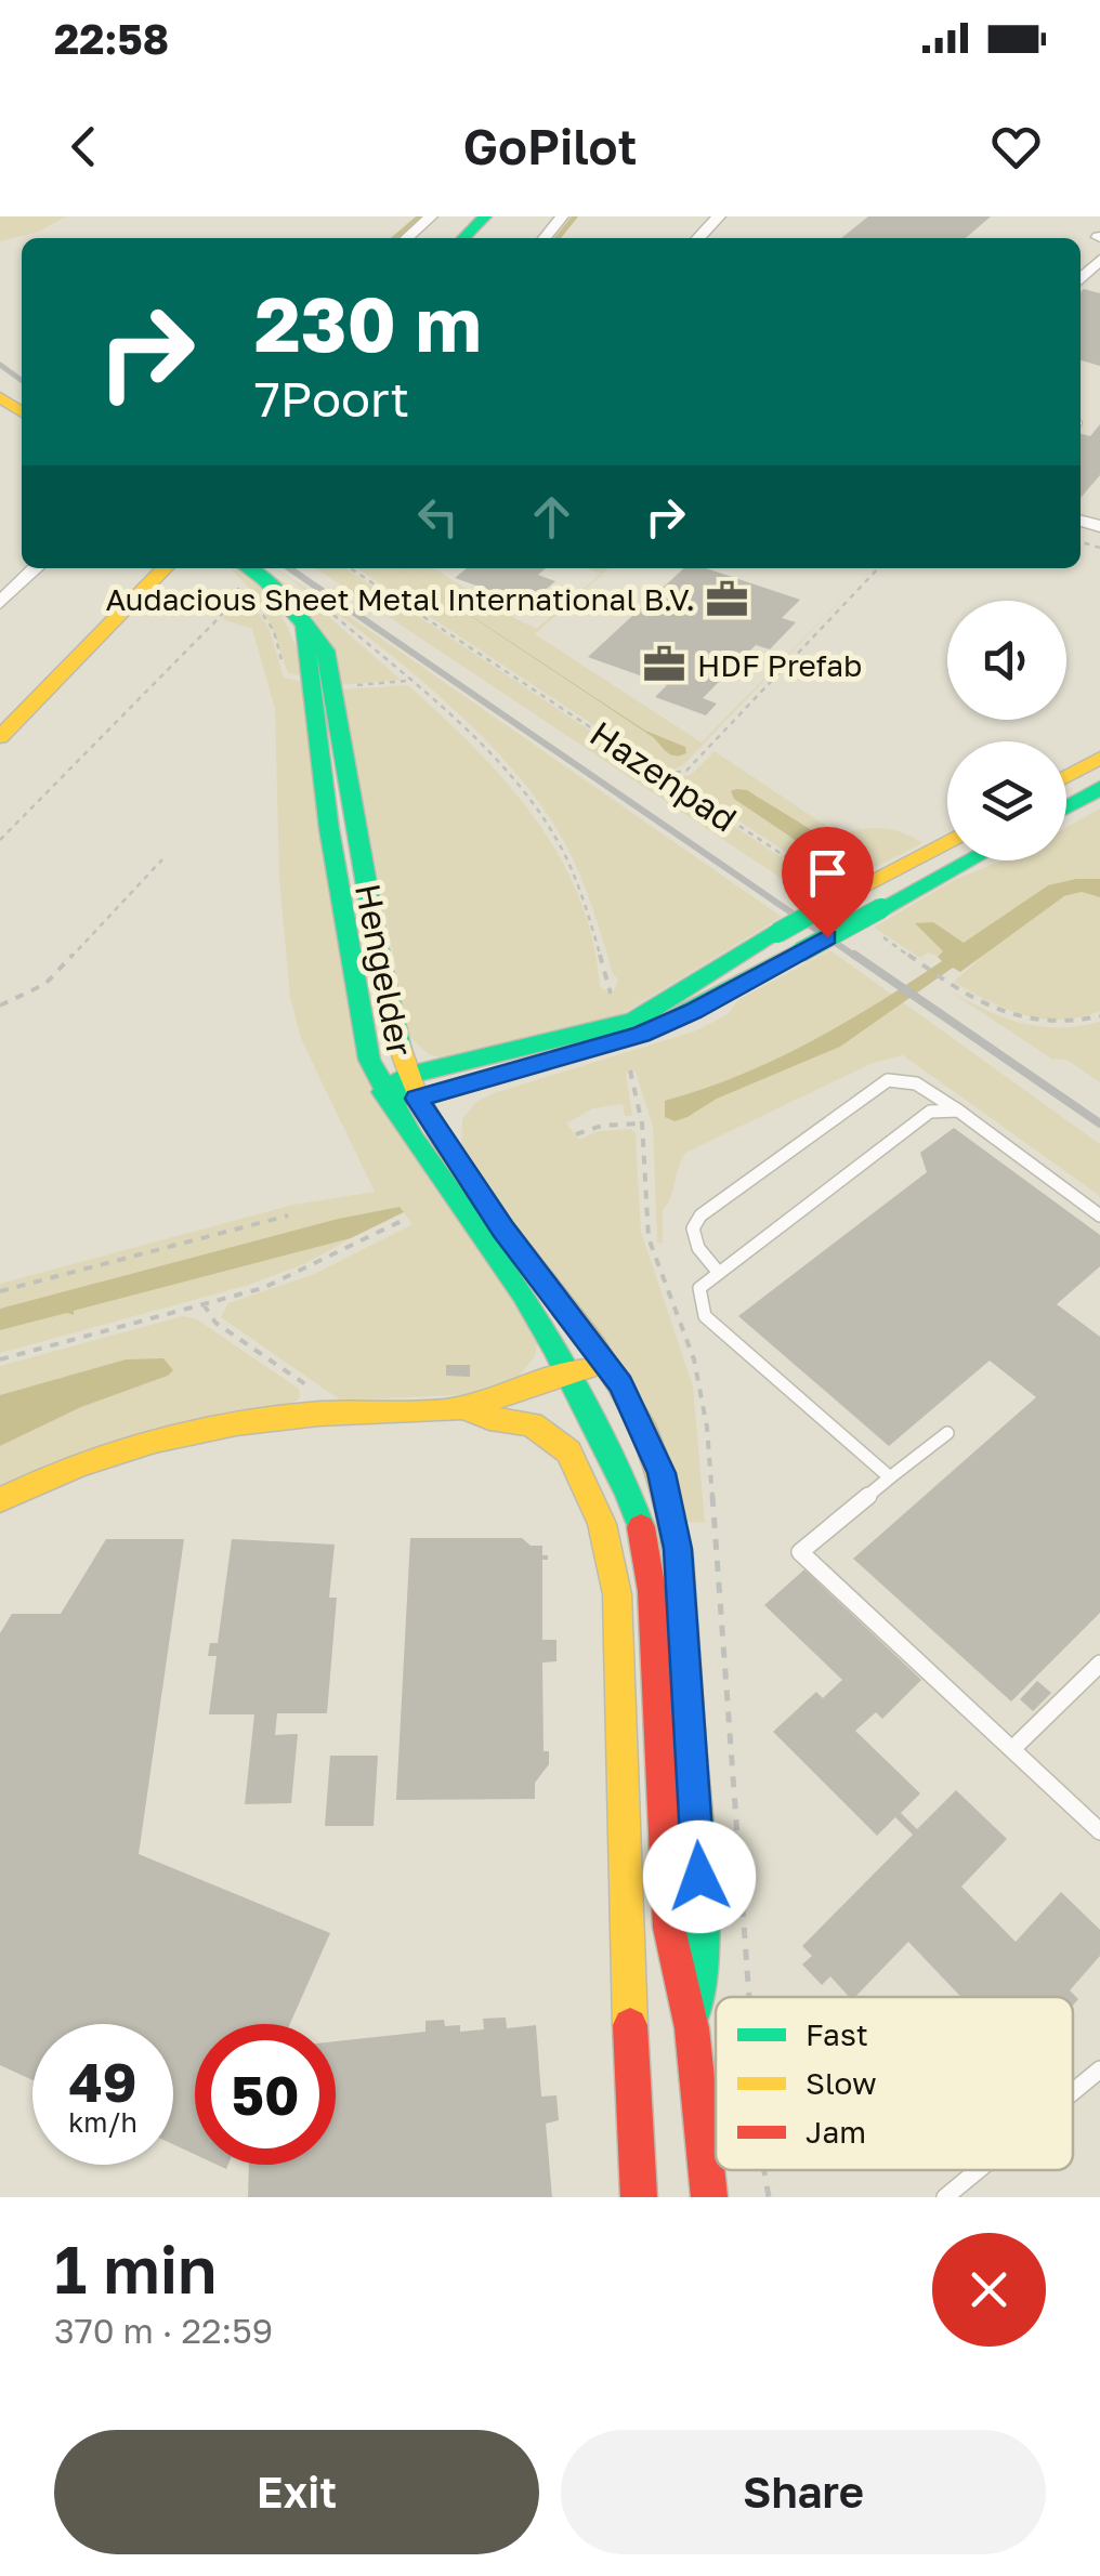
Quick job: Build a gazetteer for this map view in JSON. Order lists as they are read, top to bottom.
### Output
{
  "streets": {
    "main road": ["Hengelder"],
    "path": ["Hazenpad"]
  },
  "places": {
    "office": ["Audacious Sheet Metal International B.V.", "HDF Prefab"]
  },
  "legend": ["Fast", "Slow", "Jam"],
  "page": {
    "status": "22:58",
    "header": "GoPilot",
    "turn": ["230 m", "7Poort"],
    "speed": "49 km/h",
    "limit": "50",
    "heading": ["1 min", "370 m · 22:59"],
    "buttons": ["Exit", "Share"]
  }
}
